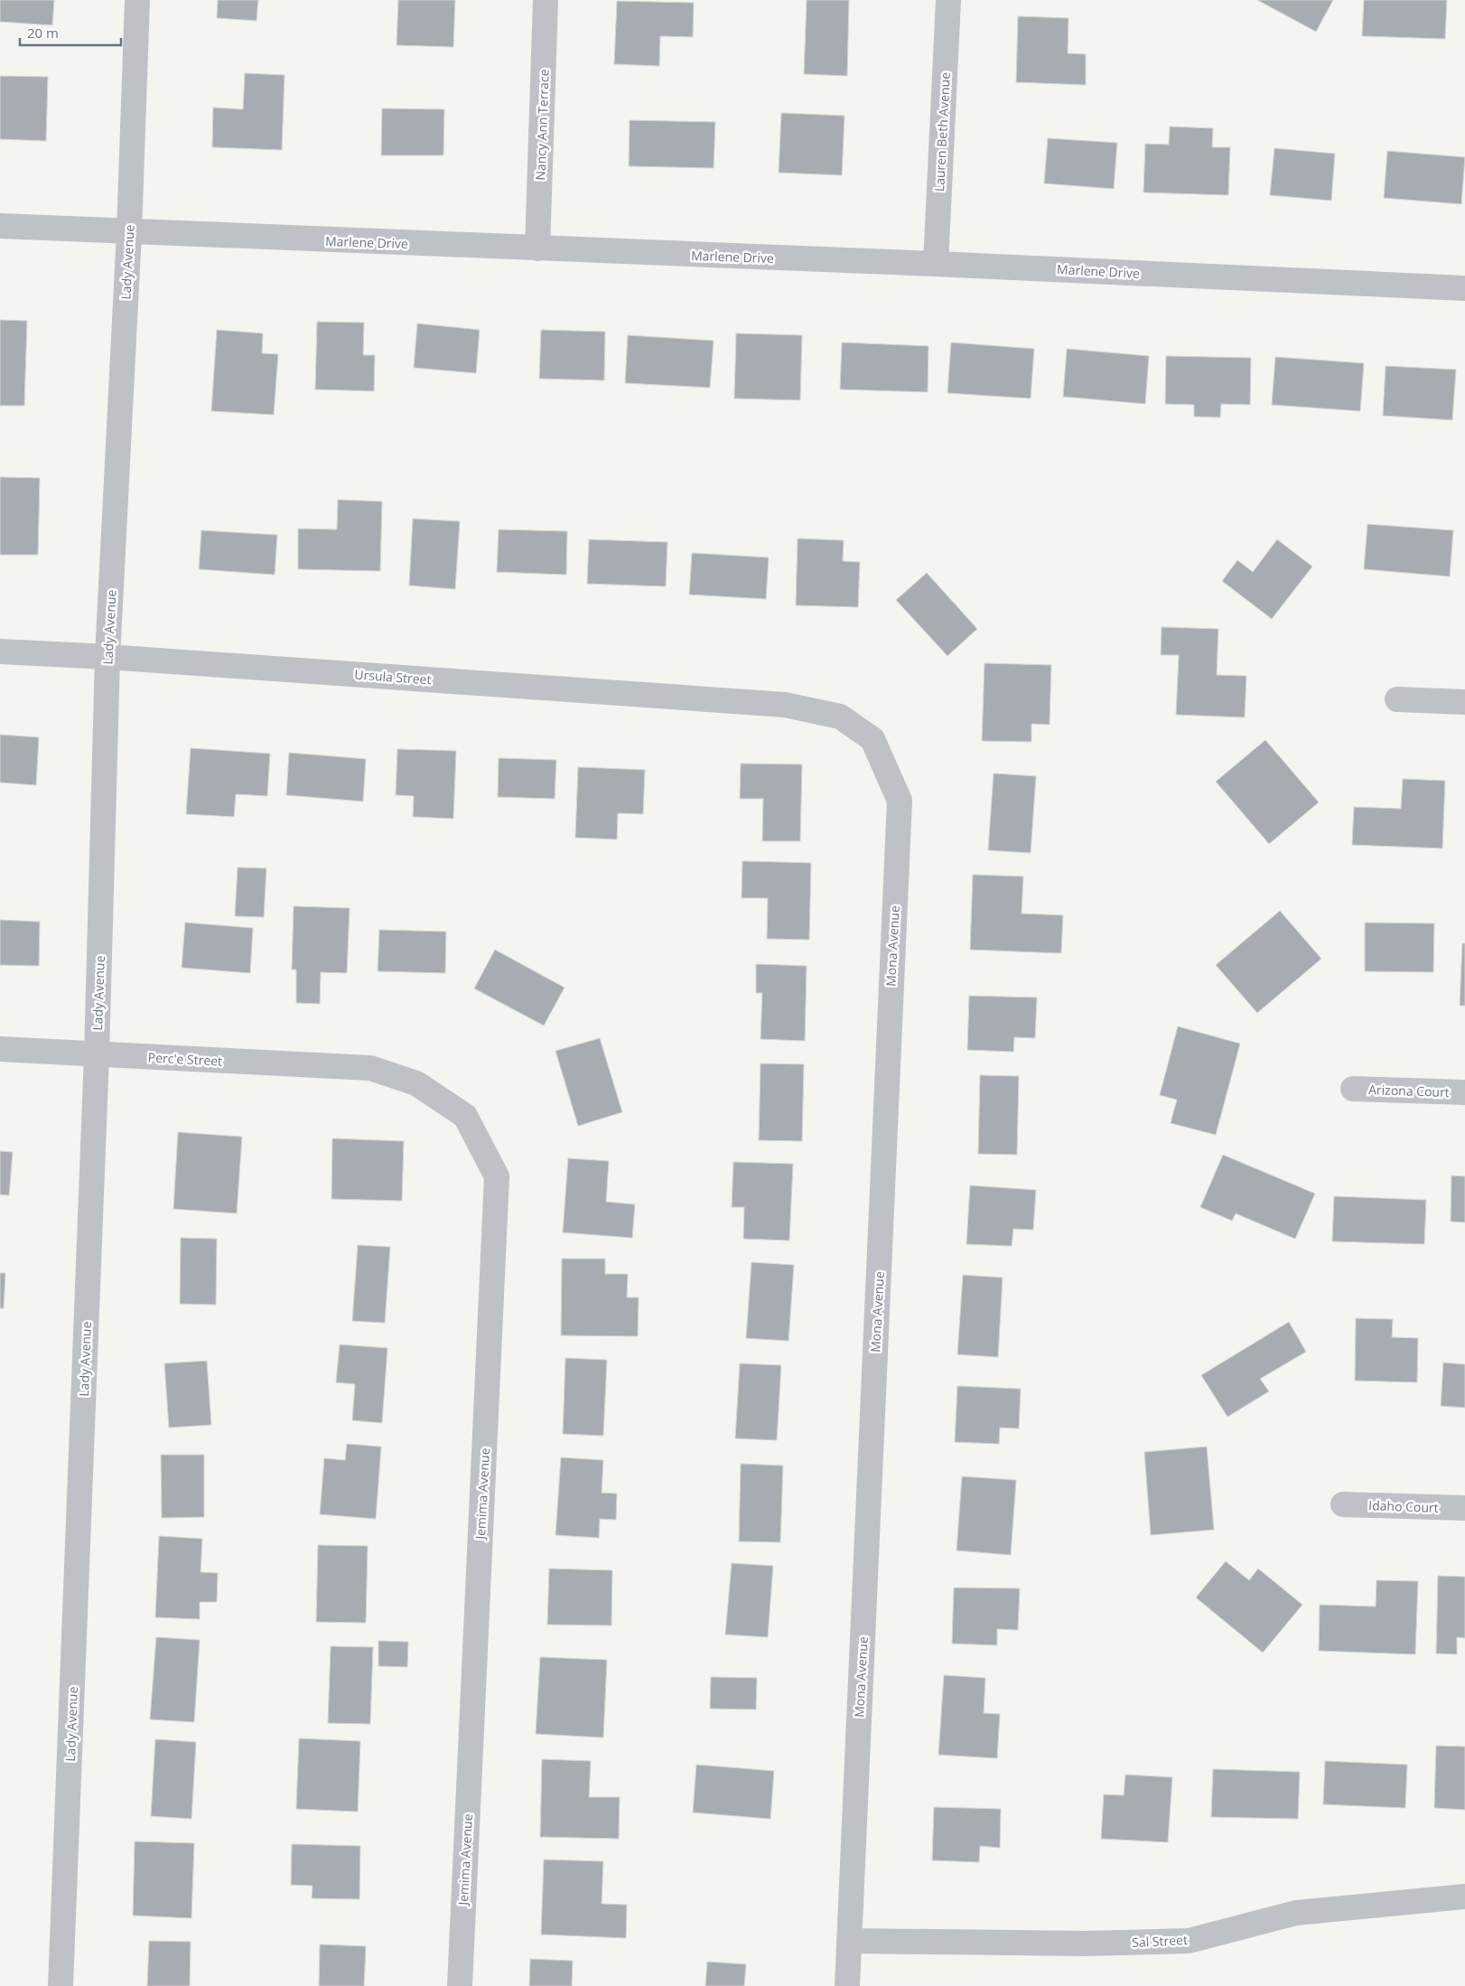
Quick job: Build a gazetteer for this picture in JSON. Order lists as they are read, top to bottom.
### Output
{
  "streets": {
    "street": [
      "Nancy Ann Terrace",
      "Lauren Beth Avenue",
      "Marlene Drive",
      "Lady Avenue",
      "Ursula Street",
      "Mona Avenue",
      "Perc'e Street",
      "Arizona Court",
      "Jemima Avenue",
      "Idaho Court",
      "Sal Street"
    ]
  },
  "crossings": [
    ["Nancy Ann Terrace", "Marlene Drive"],
    ["Lauren Beth Avenue", "Marlene Drive"],
    ["Marlene Drive", "Lady Avenue"],
    ["Lady Avenue", "Ursula Street"],
    ["Lady Avenue", "Perc'e Street"],
    ["Ursula Street", "Mona Avenue"],
    ["Mona Avenue", "Sal Street"],
    ["Perc'e Street", "Jemima Avenue"]
  ],
  "scale_bar": "20 m"
}
